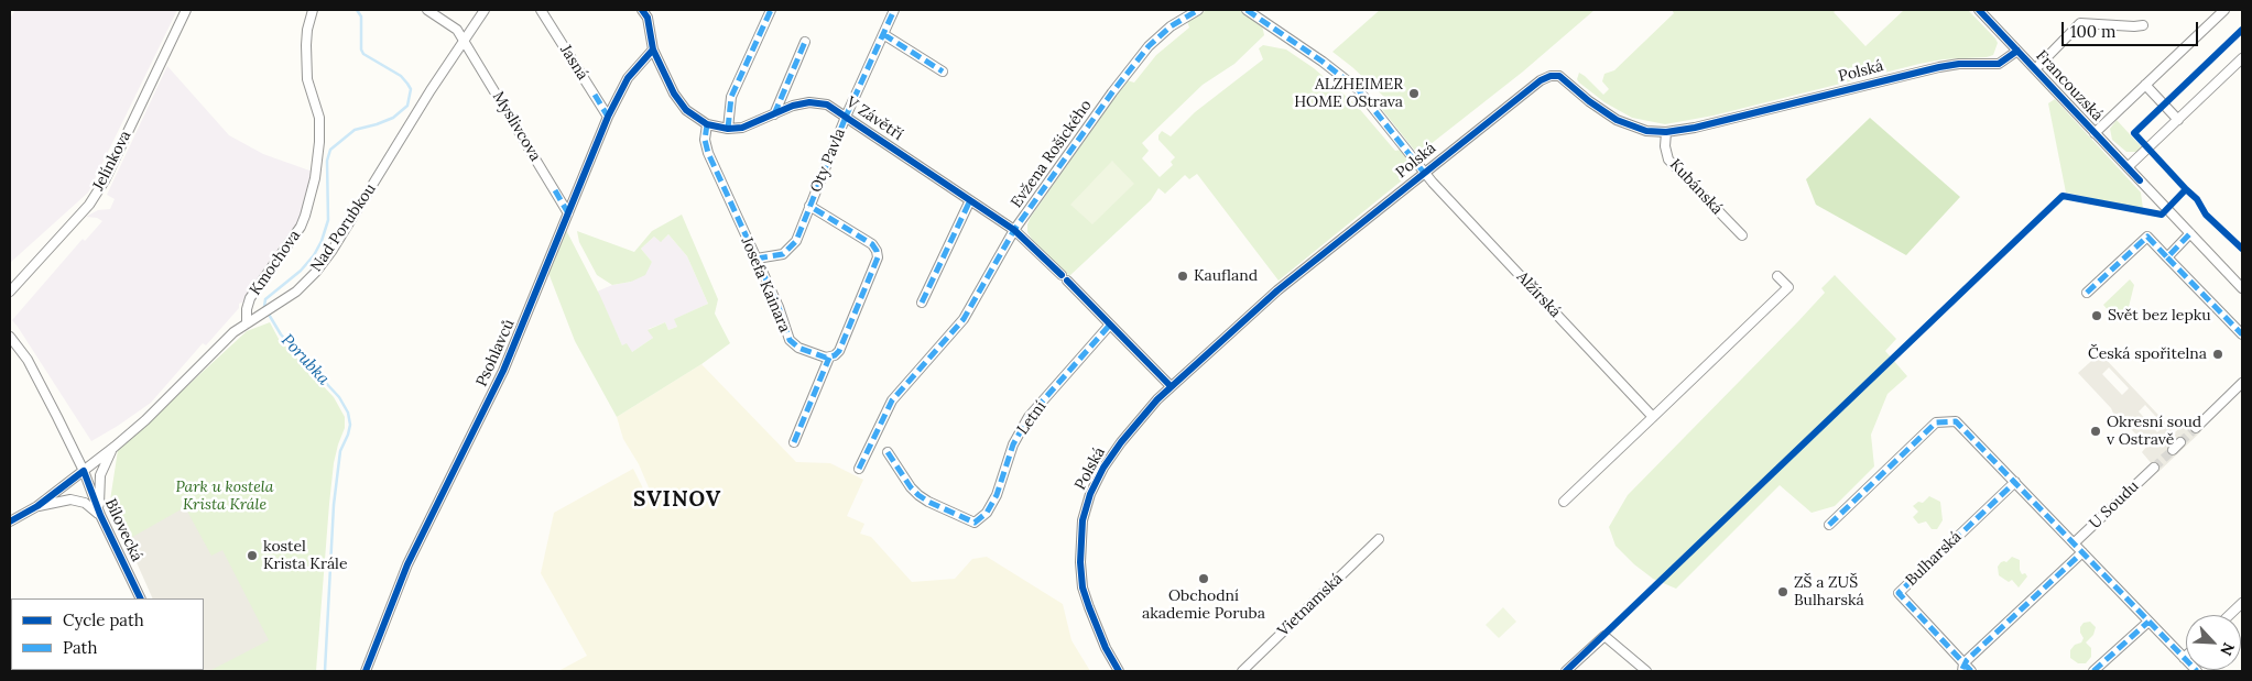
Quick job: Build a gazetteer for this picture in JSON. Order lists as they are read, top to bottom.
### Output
{
  "streets": {
    "street": [
      "Jasná",
      "Polská",
      "Francouzská",
      "V Závětří",
      "Myslivcova",
      "Evžena Rošického",
      "Jelínkova",
      "Oty Pavla",
      "Kubánská",
      "Nad Porubkou",
      "Kmochova",
      "Josefa Kainara",
      "Alžírská",
      "Psohlavců",
      "Letní",
      "U Soudu",
      "Bílovecká",
      "Bulharská",
      "Vietnamská"
    ]
  },
  "crossings": [
    ["Jasná", "Psohlavců"],
    ["Polská", "Francouzská"],
    ["Polská", "V Závětří"],
    ["Polská", "Kubánská"],
    ["Polská", "Alžírská"],
    ["V Závětří", "Evžena Rošického"],
    ["V Závětří", "Oty Pavla"],
    ["V Závětří", "Josefa Kainara"],
    ["V Závětří", "Psohlavců"],
    ["V Závětří", "Letní"],
    ["Myslivcova", "Nad Porubkou"],
    ["Myslivcova", "Psohlavců"],
    ["Oty Pavla", "Josefa Kainara"],
    ["Nad Porubkou", "Kmochova"],
    ["Nad Porubkou", "Bílovecká"]
  ],
  "districts": ["SVINOV"],
  "water": ["Porubka"],
  "parks": ["Park u kostela Krista Krále"],
  "places": [
    "ALZHEIMER HOME OStrava",
    "Kaufland",
    "Svět bez lepku",
    "Česká spořitelna",
    "Okresní soud v Ostravě",
    "kostel Krista Krále",
    "Obchodní akademie Poruba",
    "ZŠ a ZUŠ Bulharská"
  ],
  "legend": ["Cycle path", "Path"],
  "scale_bar": "100 m",
  "north": "bottom right"
}
